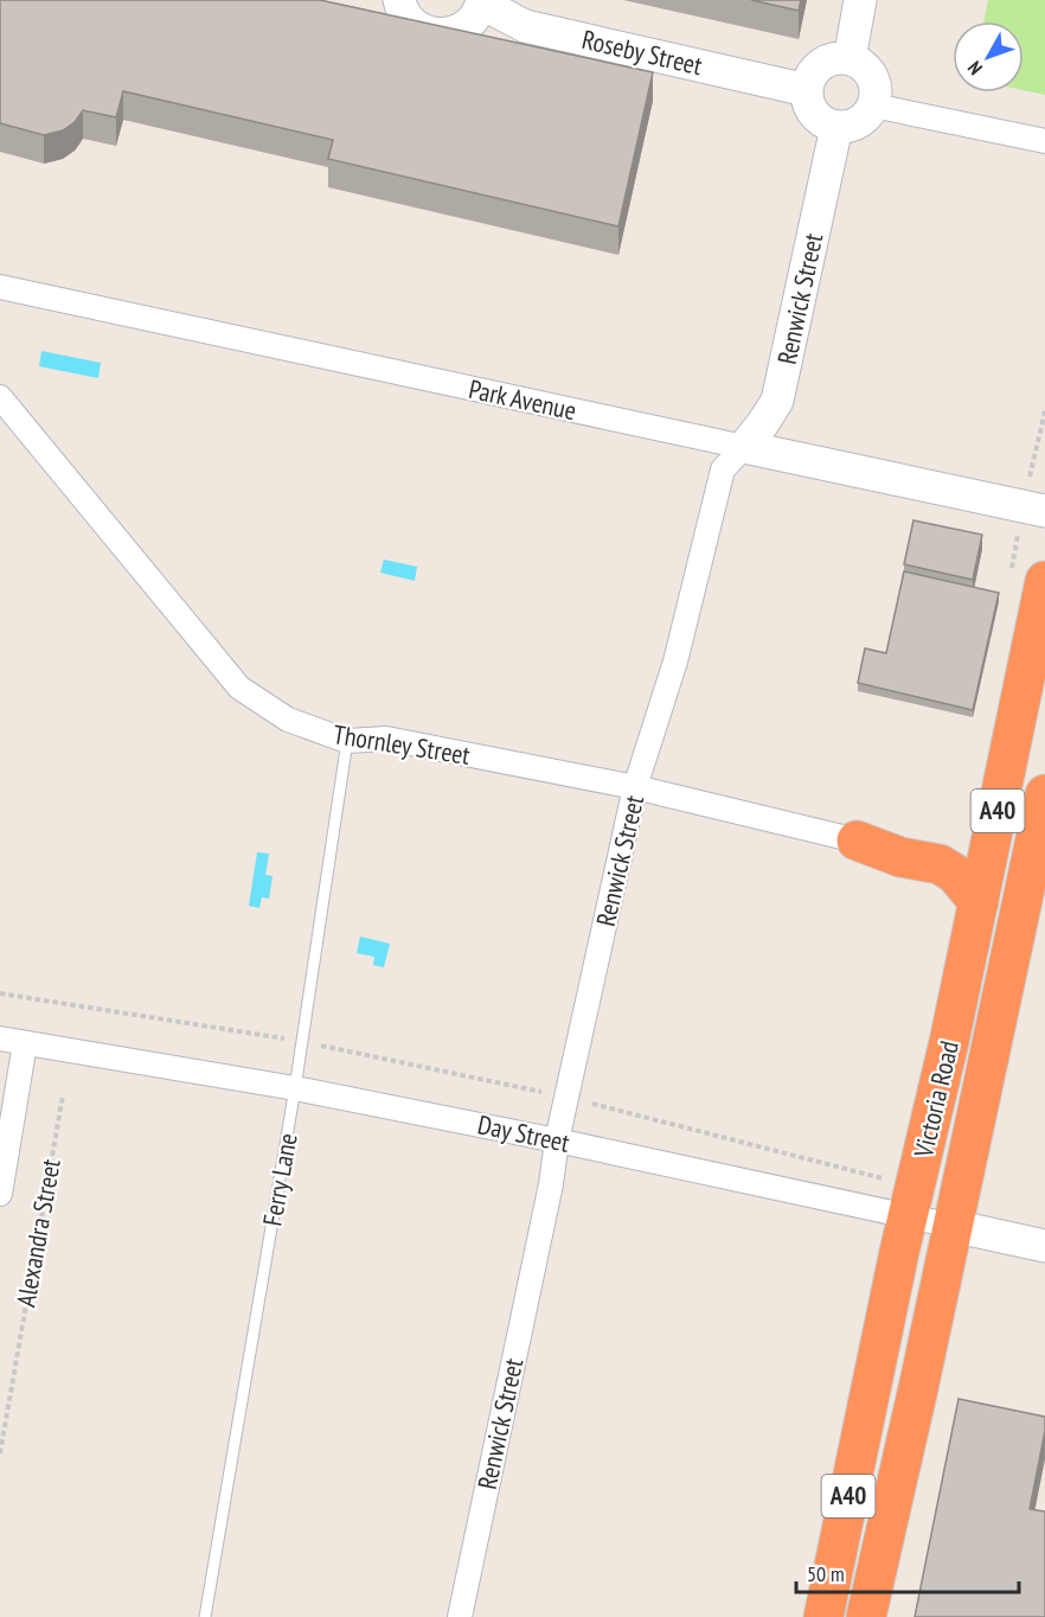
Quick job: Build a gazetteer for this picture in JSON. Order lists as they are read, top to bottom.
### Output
{
  "streets": {
    "highway": ["A40", "Victoria Road"],
    "street": [
      "Roseby Street",
      "Renwick Street",
      "Park Avenue",
      "Thornley Street",
      "Day Street",
      "Alexandra Street"
    ],
    "lane": ["Ferry Lane"]
  },
  "crossings": [
    ["Roseby Street", "Renwick Street"],
    ["Renwick Street", "Park Avenue"],
    ["Renwick Street", "Thornley Street"],
    ["Renwick Street", "Day Street"],
    ["Thornley Street", "Ferry Lane"],
    ["Victoria Road", "Day Street"],
    ["Day Street", "Ferry Lane"],
    ["Day Street", "Alexandra Street"]
  ],
  "scale_bar": "50 m",
  "north": "bottom left"
}
